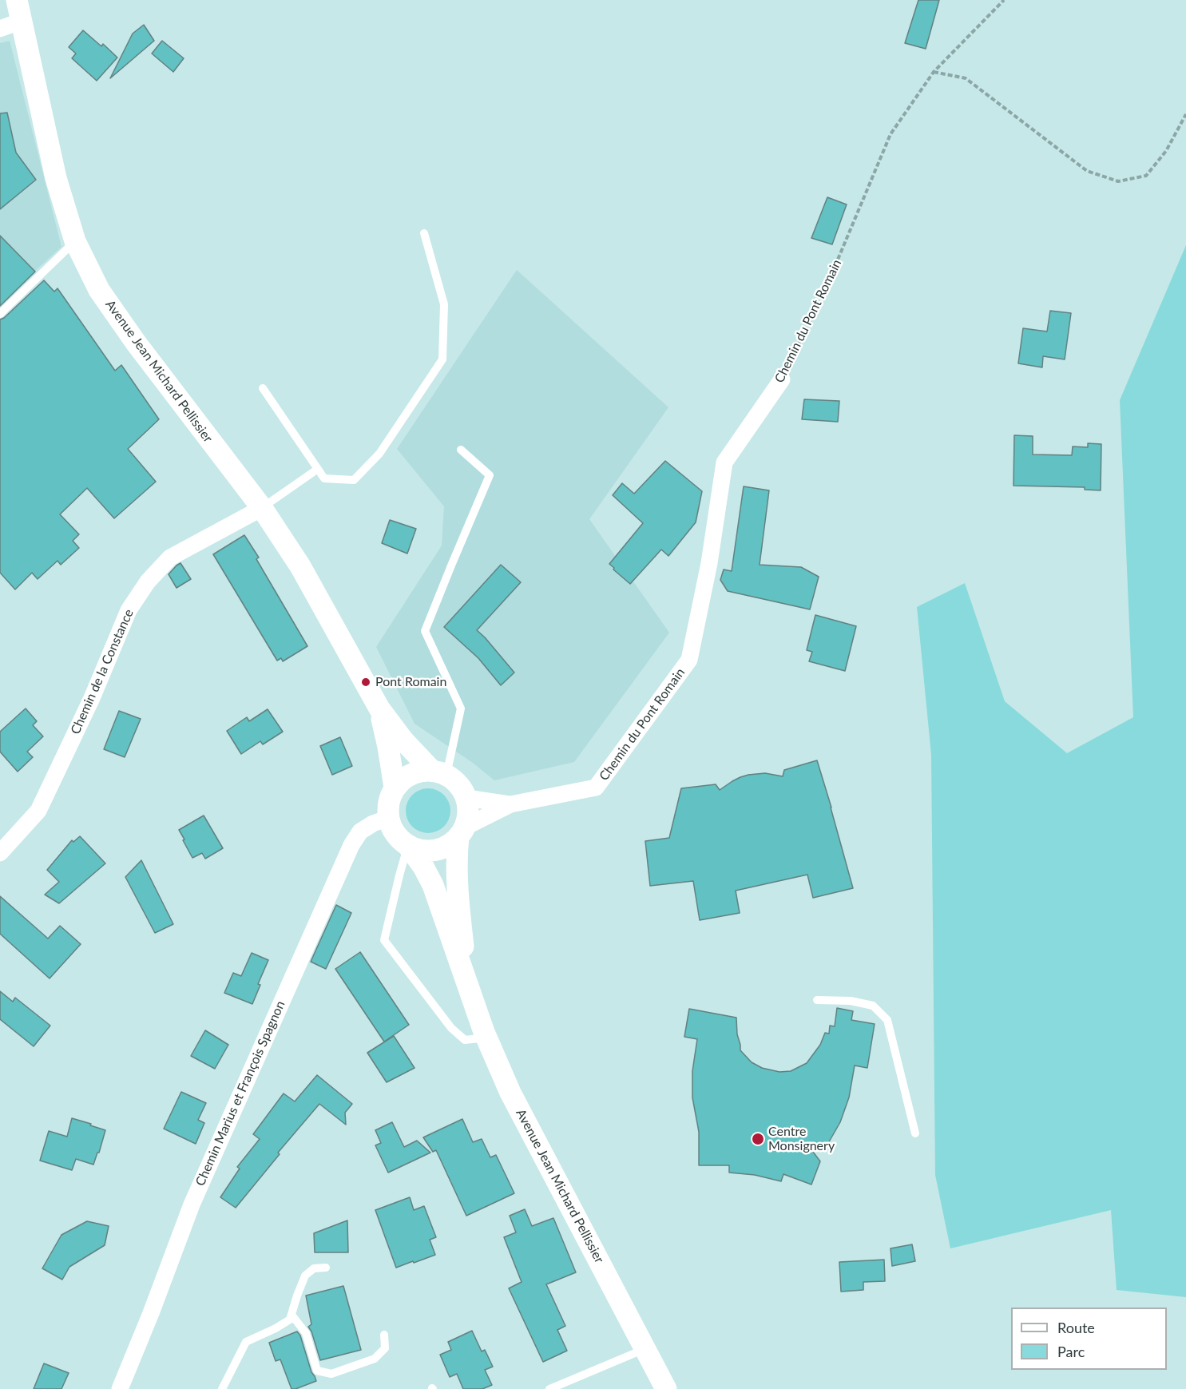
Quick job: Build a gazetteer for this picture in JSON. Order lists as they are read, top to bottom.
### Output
{
  "streets": {
    "street": [
      "Chemin du Pont Romain",
      "Avenue Jean Michard Pellissier",
      "Chemin de la Constance",
      "Chemin Marius et François Spagnon"
    ]
  },
  "crossings": [
    ["Chemin du Pont Romain", "Avenue Jean Michard Pellissier"],
    ["Chemin du Pont Romain", "Chemin Marius et François Spagnon"],
    ["Avenue Jean Michard Pellissier", "Chemin de la Constance"],
    ["Avenue Jean Michard Pellissier", "Chemin Marius et François Spagnon"]
  ],
  "places": ["Pont Romain", "Centre Monsignery"],
  "legend": ["Route", "Parc"]
}
